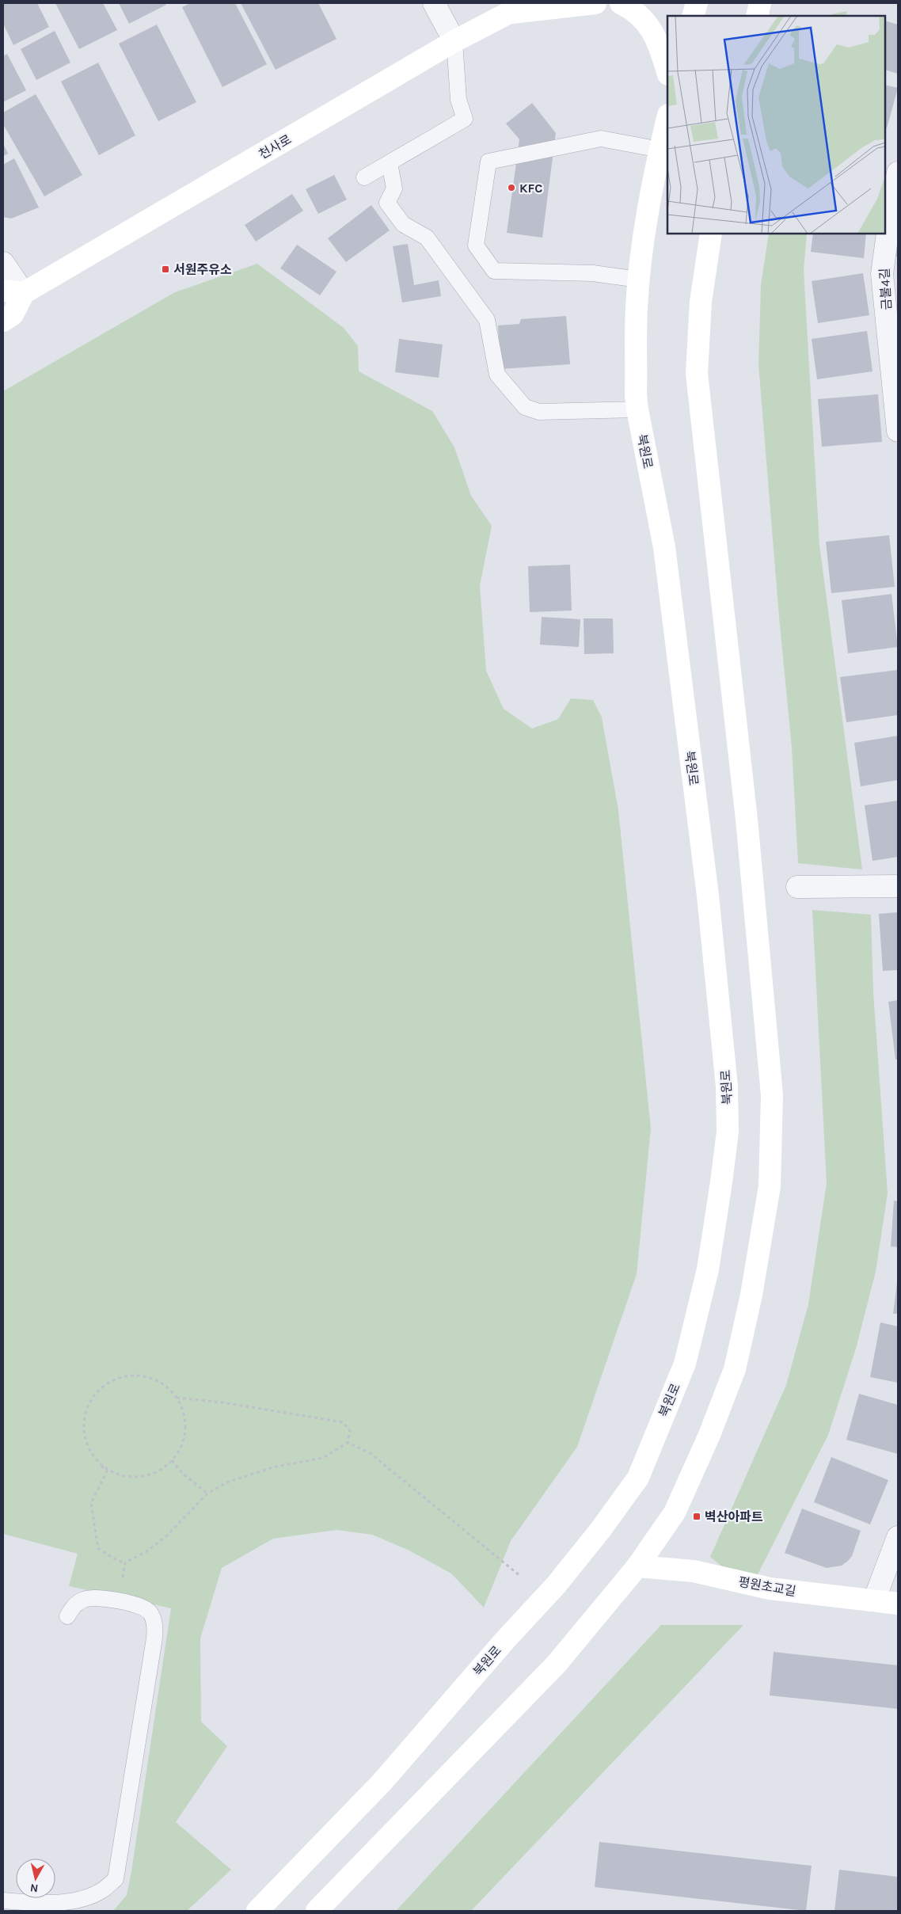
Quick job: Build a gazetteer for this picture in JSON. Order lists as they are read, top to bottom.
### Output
{
  "streets": {
    "street": [
      "천사로",
      "금불4길",
      "북원로",
      "평원초교길"
    ]
  },
  "places": {
    "other": ["KFC"],
    "transit": ["서원주유소", "벽산아파트"]
  },
  "north": "bottom"
}
